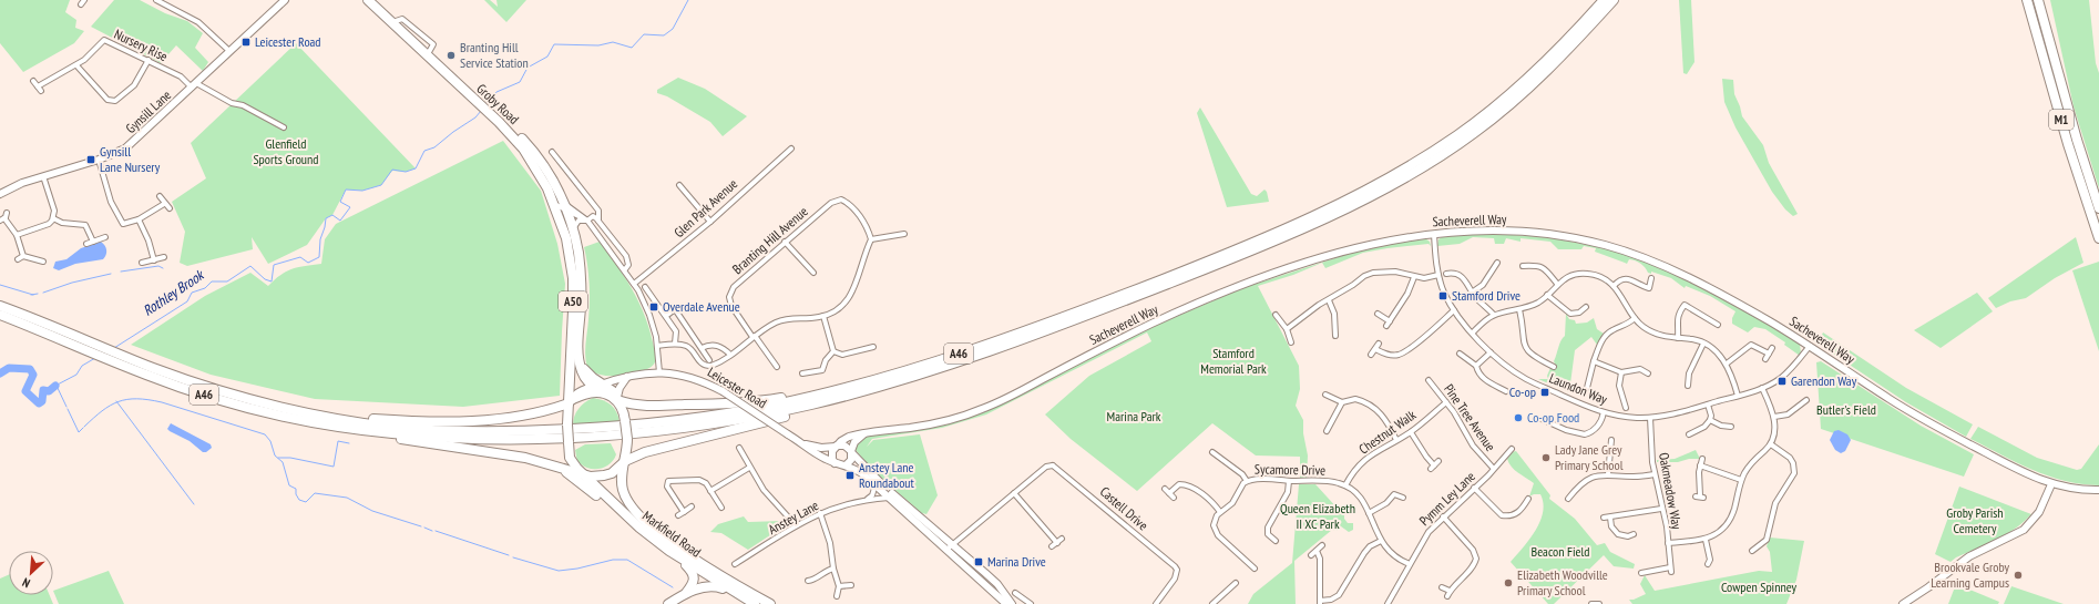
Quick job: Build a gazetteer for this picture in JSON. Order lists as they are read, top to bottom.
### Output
{
  "streets": {
    "highway": [
      "Groby Road",
      "M1",
      "A50",
      "A46",
      "Markfield Road"
    ],
    "street": [
      "Nursery Rise",
      "Gynsill Lane",
      "Glen Park Avenue",
      "Sacheverell Way",
      "Branting Hill Avenue",
      "Leicester Road",
      "Laundon Way",
      "Pine Tree Avenue",
      "Chestnut Walk",
      "Sycamore Drive",
      "Oakmeadow Way",
      "Pymm Ley Lane",
      "Castell Drive",
      "Anstey Lane"
    ]
  },
  "crossings": [
    ["Nursery Rise", "Gynsill Lane"],
    ["Groby Road", "Glen Park Avenue"],
    ["Groby Road", "Leicester Road"],
    ["Groby Road", "Markfield Road"],
    ["Sacheverell Way", "Leicester Road"],
    ["Sacheverell Way", "Laundon Way"],
    ["Leicester Road", "Markfield Road"],
    ["Laundon Way", "Oakmeadow Way"],
    ["Pine Tree Avenue", "Chestnut Walk"],
    ["Pine Tree Avenue", "Pymm Ley Lane"],
    ["Chestnut Walk", "Sycamore Drive"]
  ],
  "water": ["Rothley Brook"],
  "parks": [
    "Glenfield Sports Ground",
    "Stamford Memorial Park",
    "Butler's Field",
    "Marina Park",
    "Queen Elizabeth II XC Park",
    "Groby Parish Cemetery",
    "Beacon Field",
    "Cowpen Spinney"
  ],
  "places": {
    "transit": [
      "Leicester Road",
      "Gynsill Lane Nursery",
      "Stamford Drive",
      "Overdale Avenue",
      "Garendon Way",
      "Co-op",
      "Anstey Lane Roundabout",
      "Marina Drive"
    ],
    "other": [
      "Branting Hill Service Station",
      "Co-op Food",
      "Lady Jane Grey Primary School",
      "Brookvale Groby Learning Campus",
      "Elizabeth Woodville Primary School"
    ]
  },
  "north": "bottom left"
}
